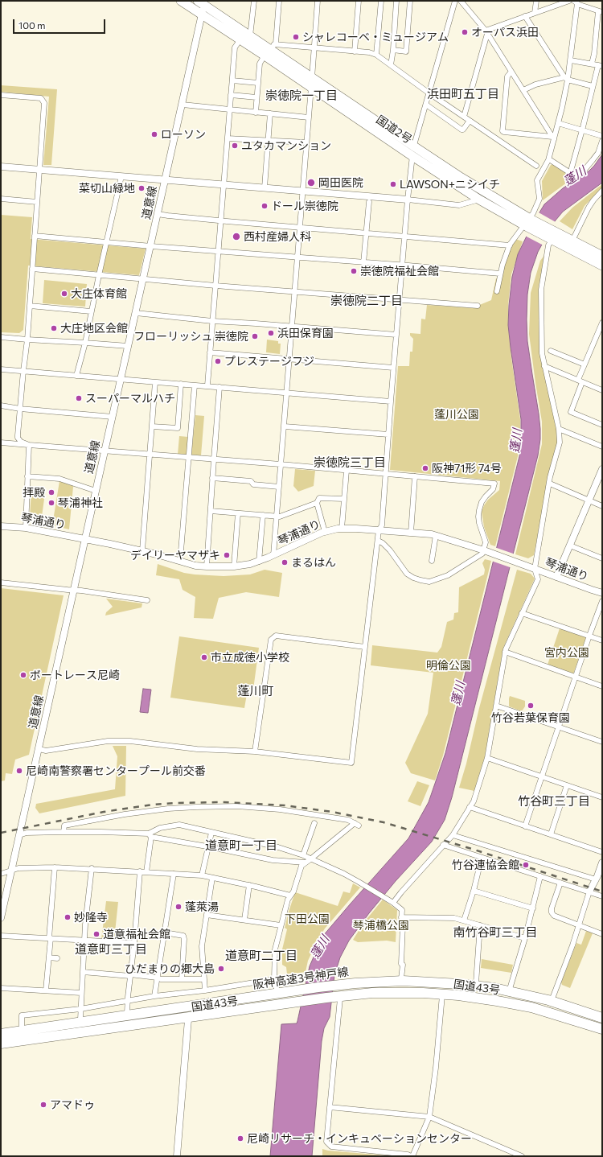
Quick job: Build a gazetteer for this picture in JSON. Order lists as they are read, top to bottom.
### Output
{
  "streets": {
    "highway": ["国道2号", "阪神高速3号神戸線", "国道43号"],
    "street": ["道意線", "琴浦通り"]
  },
  "crossings": [
    ["国道2号", "道意線"],
    ["道意線", "琴浦通り"],
    ["阪神高速3号神戸線", "国道43号"]
  ],
  "districts": [
    "浜田町五丁目",
    "崇徳院一丁目",
    "崇徳院二丁目",
    "崇徳院三丁目",
    "蓬川町",
    "竹谷町三丁目",
    "道意町一丁目",
    "南竹谷町三丁目",
    "道意町三丁目",
    "道意町二丁目"
  ],
  "water": ["蓬川"],
  "parks": [
    "蓬川公園",
    "宮内公園",
    "明倫公園",
    "下田公園",
    "琴浦橋公園"
  ],
  "places": [
    "オーパス浜田",
    "シャレコーベ・ミュージアム",
    "ローソン",
    "ユタカマンション",
    "岡田医院",
    "LAWSON+ニシイチ",
    "菜切山緑地",
    "ドール崇徳院",
    "西村産婦人科",
    "崇徳院福祉会館",
    "大庄体育館",
    "大庄地区会館",
    "浜田保育園",
    "フローリッシュ 崇徳院",
    "プレステージフジ",
    "スーパーマルハチ",
    "阪神71形 74号",
    "拝殿",
    "琴浦神社",
    "デイリーヤマザキ",
    "まるはん",
    "市立成徳小学校",
    "ボートレース尼崎",
    "竹谷若葉保育園",
    "尼崎南警察署センタープール前交番",
    "竹谷連協会館",
    "蓬萊湯",
    "妙隆寺",
    "道意福祉会館",
    "ひだまりの郷大島",
    "アマドゥ",
    "尼崎リサーチ・インキュベーションセンター"
  ],
  "scale_bar": "100 m"
}
